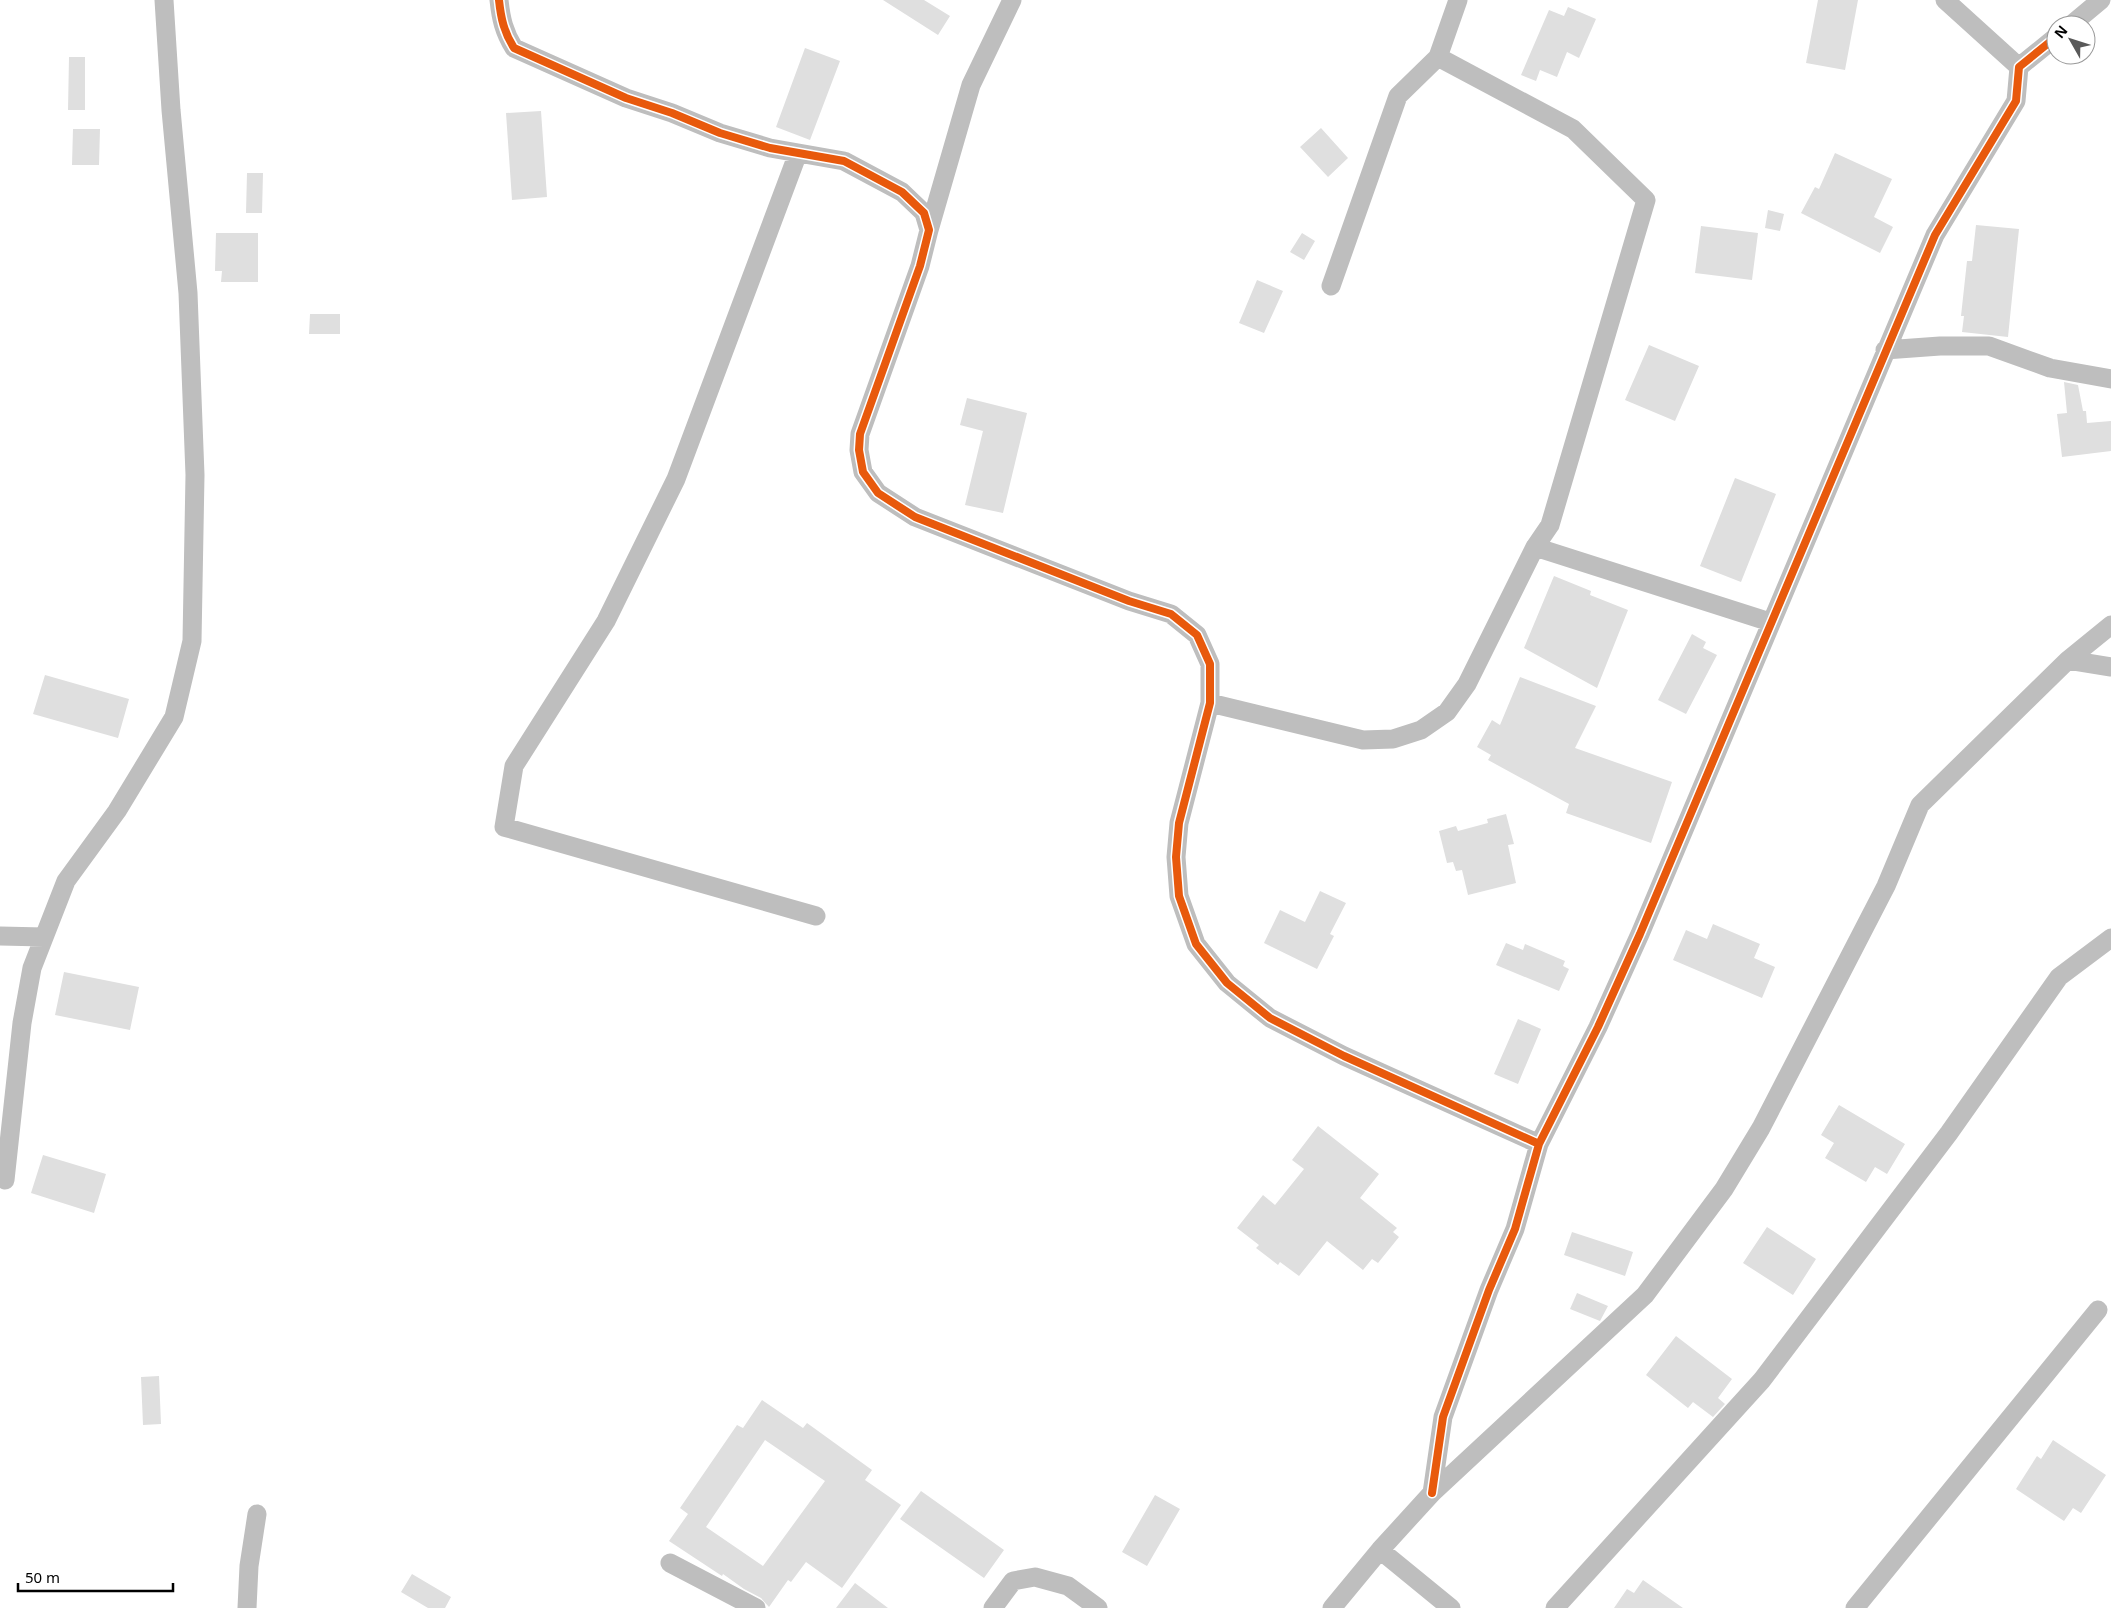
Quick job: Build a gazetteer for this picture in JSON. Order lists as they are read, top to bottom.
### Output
{
  "scale_bar": "50 m",
  "north": "top left"
}
